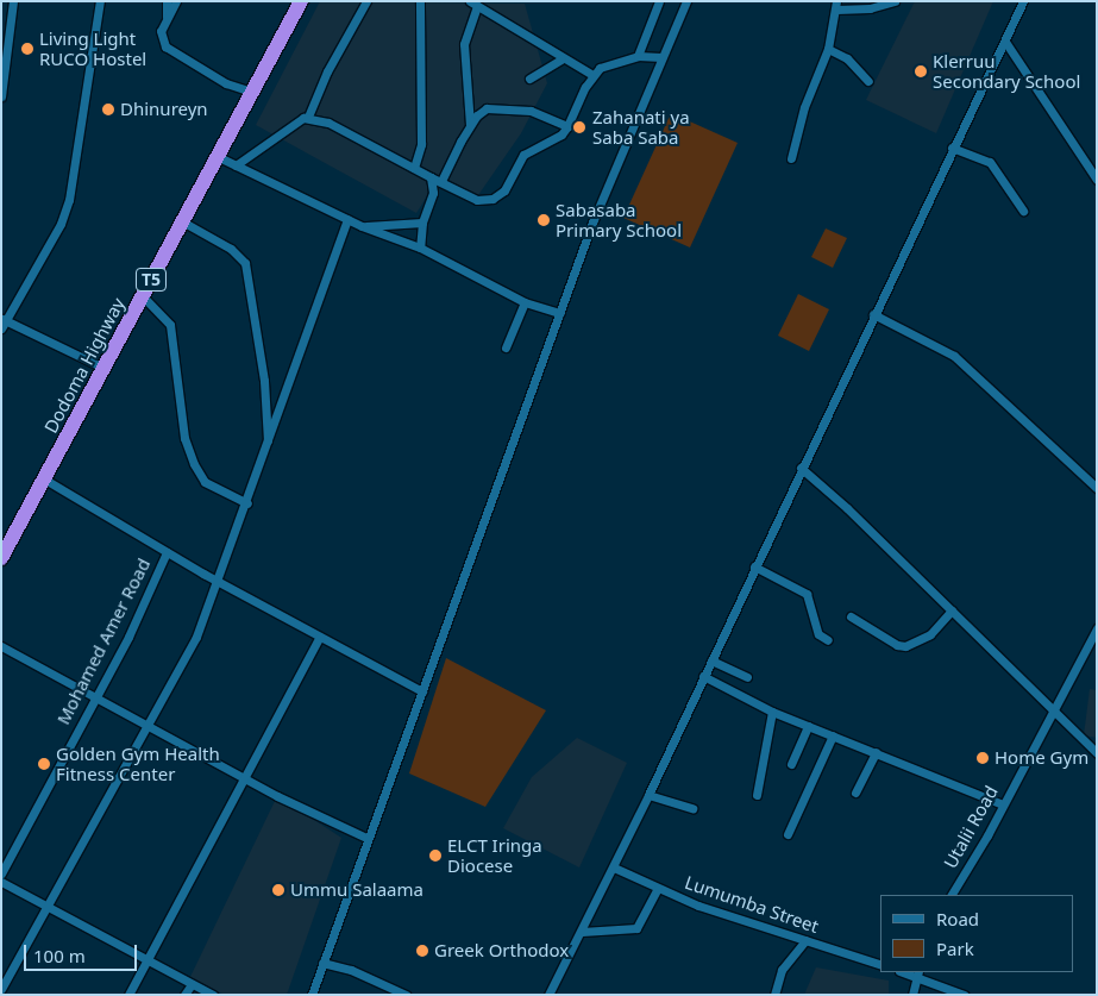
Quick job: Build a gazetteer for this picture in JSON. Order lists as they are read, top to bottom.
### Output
{
  "streets": {
    "highway": ["T5", "Dodoma Highway"],
    "street": ["Mohamed Amer Road", "Utalii Road", "Lumumba Street"]
  },
  "places": [
    "Living Light RUCO Hostel",
    "Klerruu Secondary School",
    "Dhinureyn",
    "Zahanati ya Saba Saba",
    "Sabasaba Primary School",
    "Home Gym",
    "Golden Gym Health Fitness Center",
    "ELCT Iringa Diocese",
    "Ummu Salaama",
    "Greek Orthodox"
  ],
  "legend": ["Road", "Park"],
  "scale_bar": "100 m"
}
